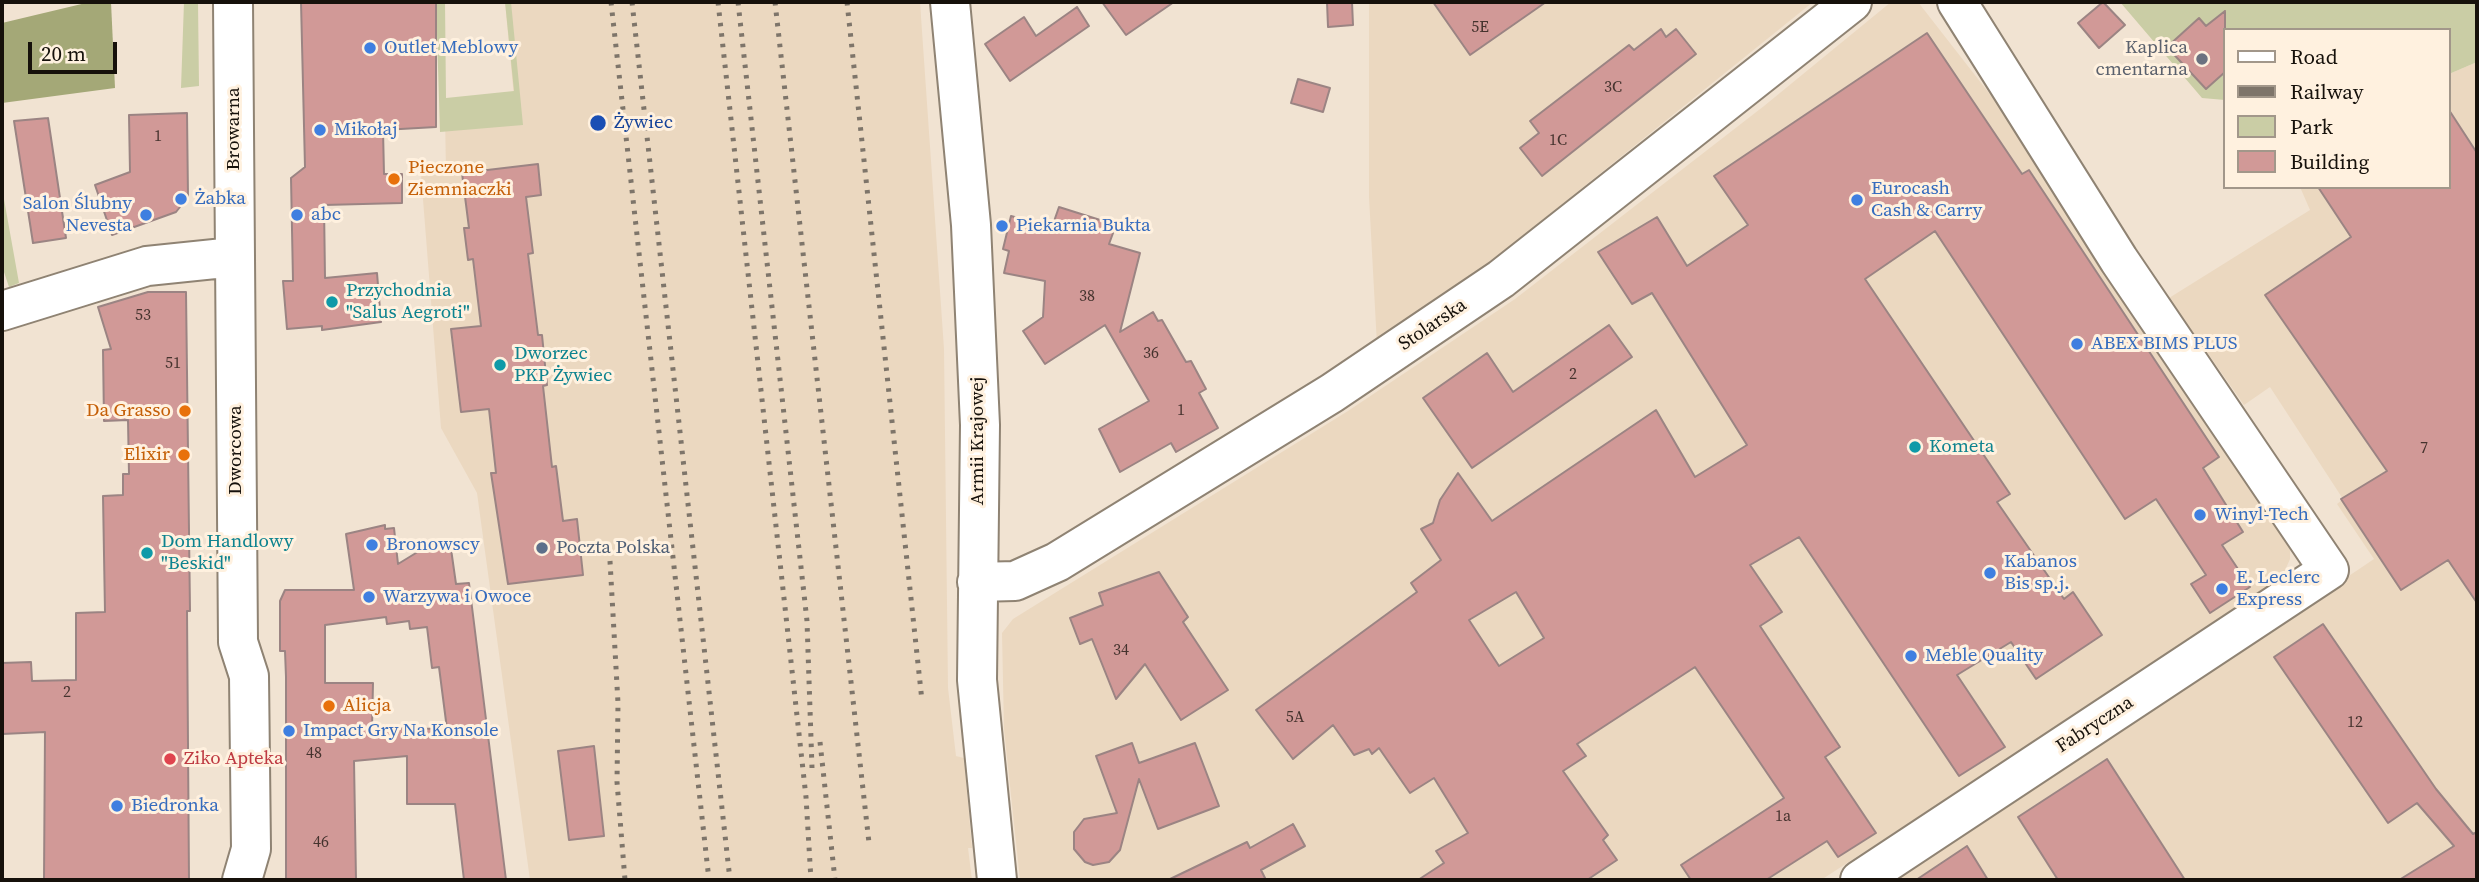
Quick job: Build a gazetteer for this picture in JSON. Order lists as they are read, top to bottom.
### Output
{
  "streets": {
    "street": [
      "Browarna",
      "Stolarska",
      "Armii Krajowej",
      "Dworcowa",
      "Fabryczna"
    ]
  },
  "crossings": [
    ["Browarna", "Dworcowa"],
    ["Stolarska", "Armii Krajowej"]
  ],
  "places": [
    "Outlet Meblowy",
    "Kaplica cmentarna",
    "Żywiec",
    "Mikołaj",
    "Pieczone Ziemniaczki",
    "Żabka",
    "Eurocash Cash & Carry",
    "Salon Ślubny Nevesta",
    "abc",
    "Piekarnia Bukta",
    "Przychodnia \"Salus Aegroti\"",
    "ABEX BIMS PLUS",
    "Dworzec PKP Żywiec",
    "Da Grasso",
    "Kometa",
    "Elixir",
    "Winyl-Tech",
    "Bronowscy",
    "Poczta Polska",
    "Dom Handlowy \"Beskid\"",
    "Kabanos Bis sp.j.",
    "E. Leclerc Express",
    "Warzywa i Owoce",
    "Meble Quality",
    "Alicja",
    "Impact Gry Na Konsole",
    "Ziko Apteka",
    "Biedronka"
  ],
  "house_numbers": [
    "5E",
    "3C",
    "1",
    "1C",
    "38",
    "53",
    "36",
    "51",
    "2",
    "1",
    "7",
    "34",
    "2",
    "5A",
    "12",
    "48",
    "1a",
    "46"
  ],
  "legend": [
    "Road",
    "Railway",
    "Park",
    "Building"
  ],
  "scale_bar": "20 m"
}
